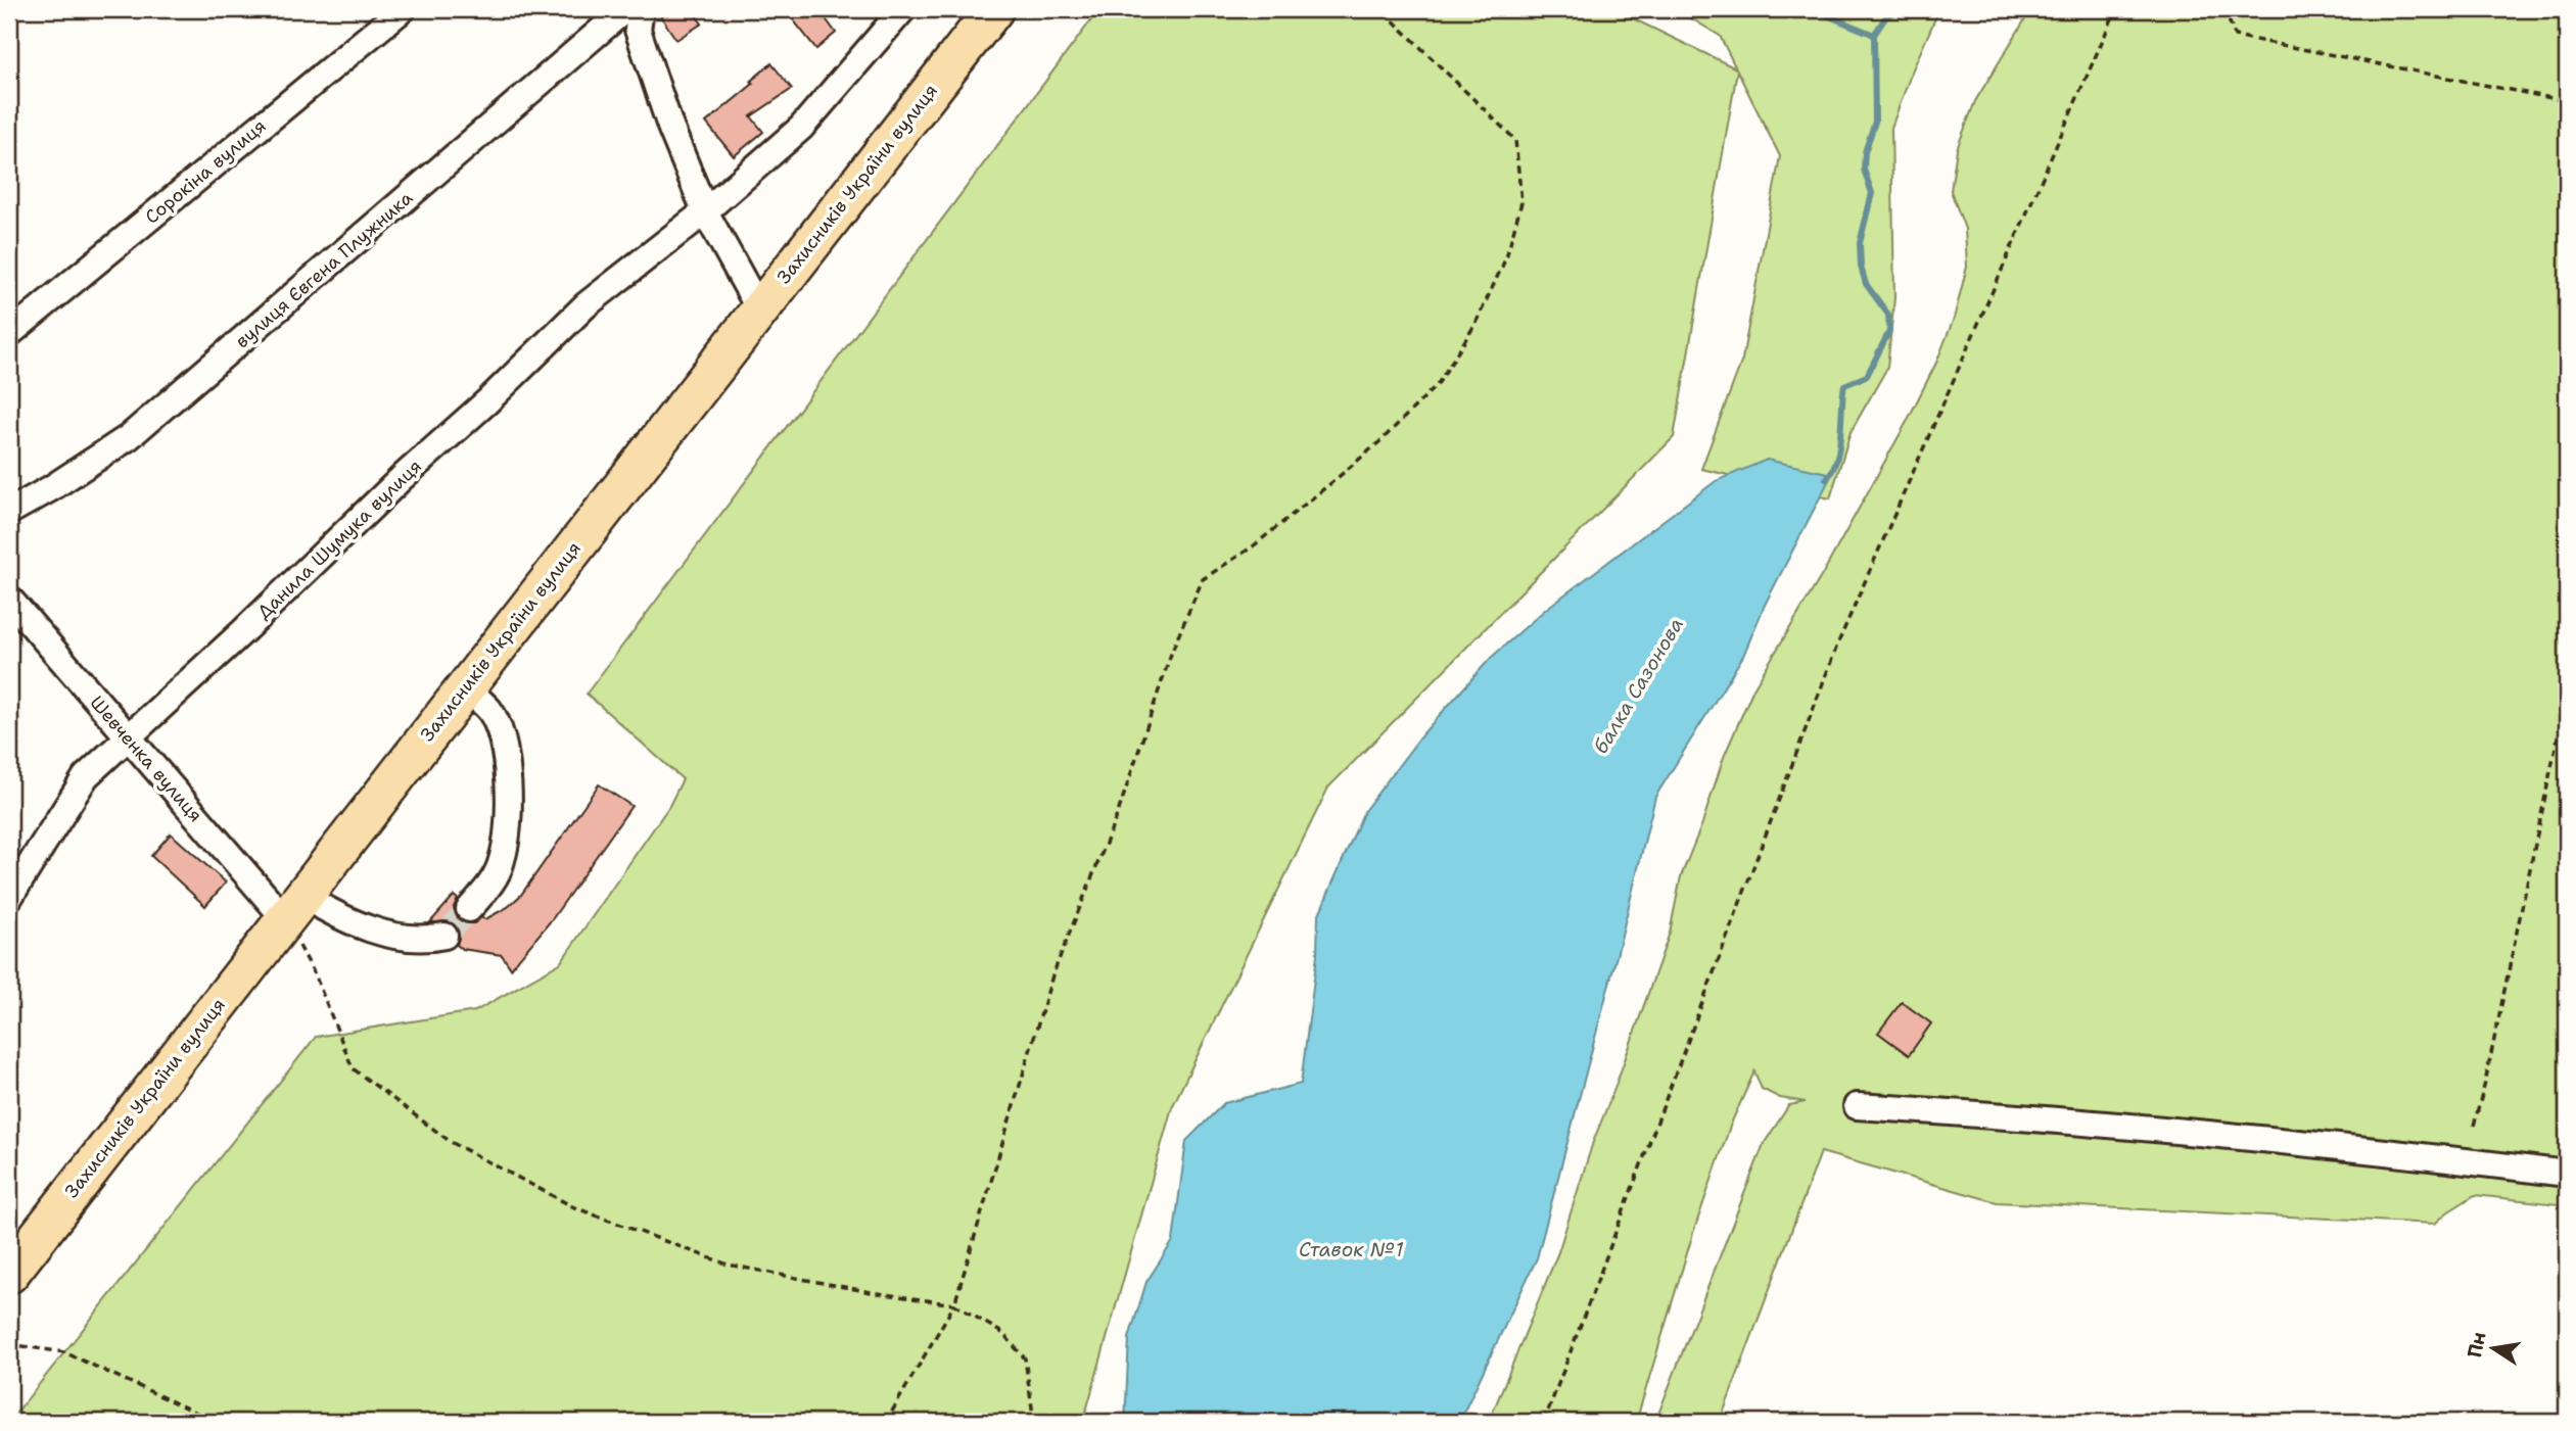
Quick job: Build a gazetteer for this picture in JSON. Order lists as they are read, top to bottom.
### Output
{
  "streets": {
    "highway": ["Захисників України вулиця"],
    "street": [
      "Сорокіна вулиця",
      "вулиця Євгена Плужника",
      "Данила Шумука вулиця",
      "Шевченка вулиця"
    ]
  },
  "crossings": [
    ["Захисників України вулиця", "Шевченка вулиця"],
    ["Данила Шумука вулиця", "Шевченка вулиця"]
  ],
  "water": ["балка Сазонова", "Ставок №1"],
  "north": "left"
}
